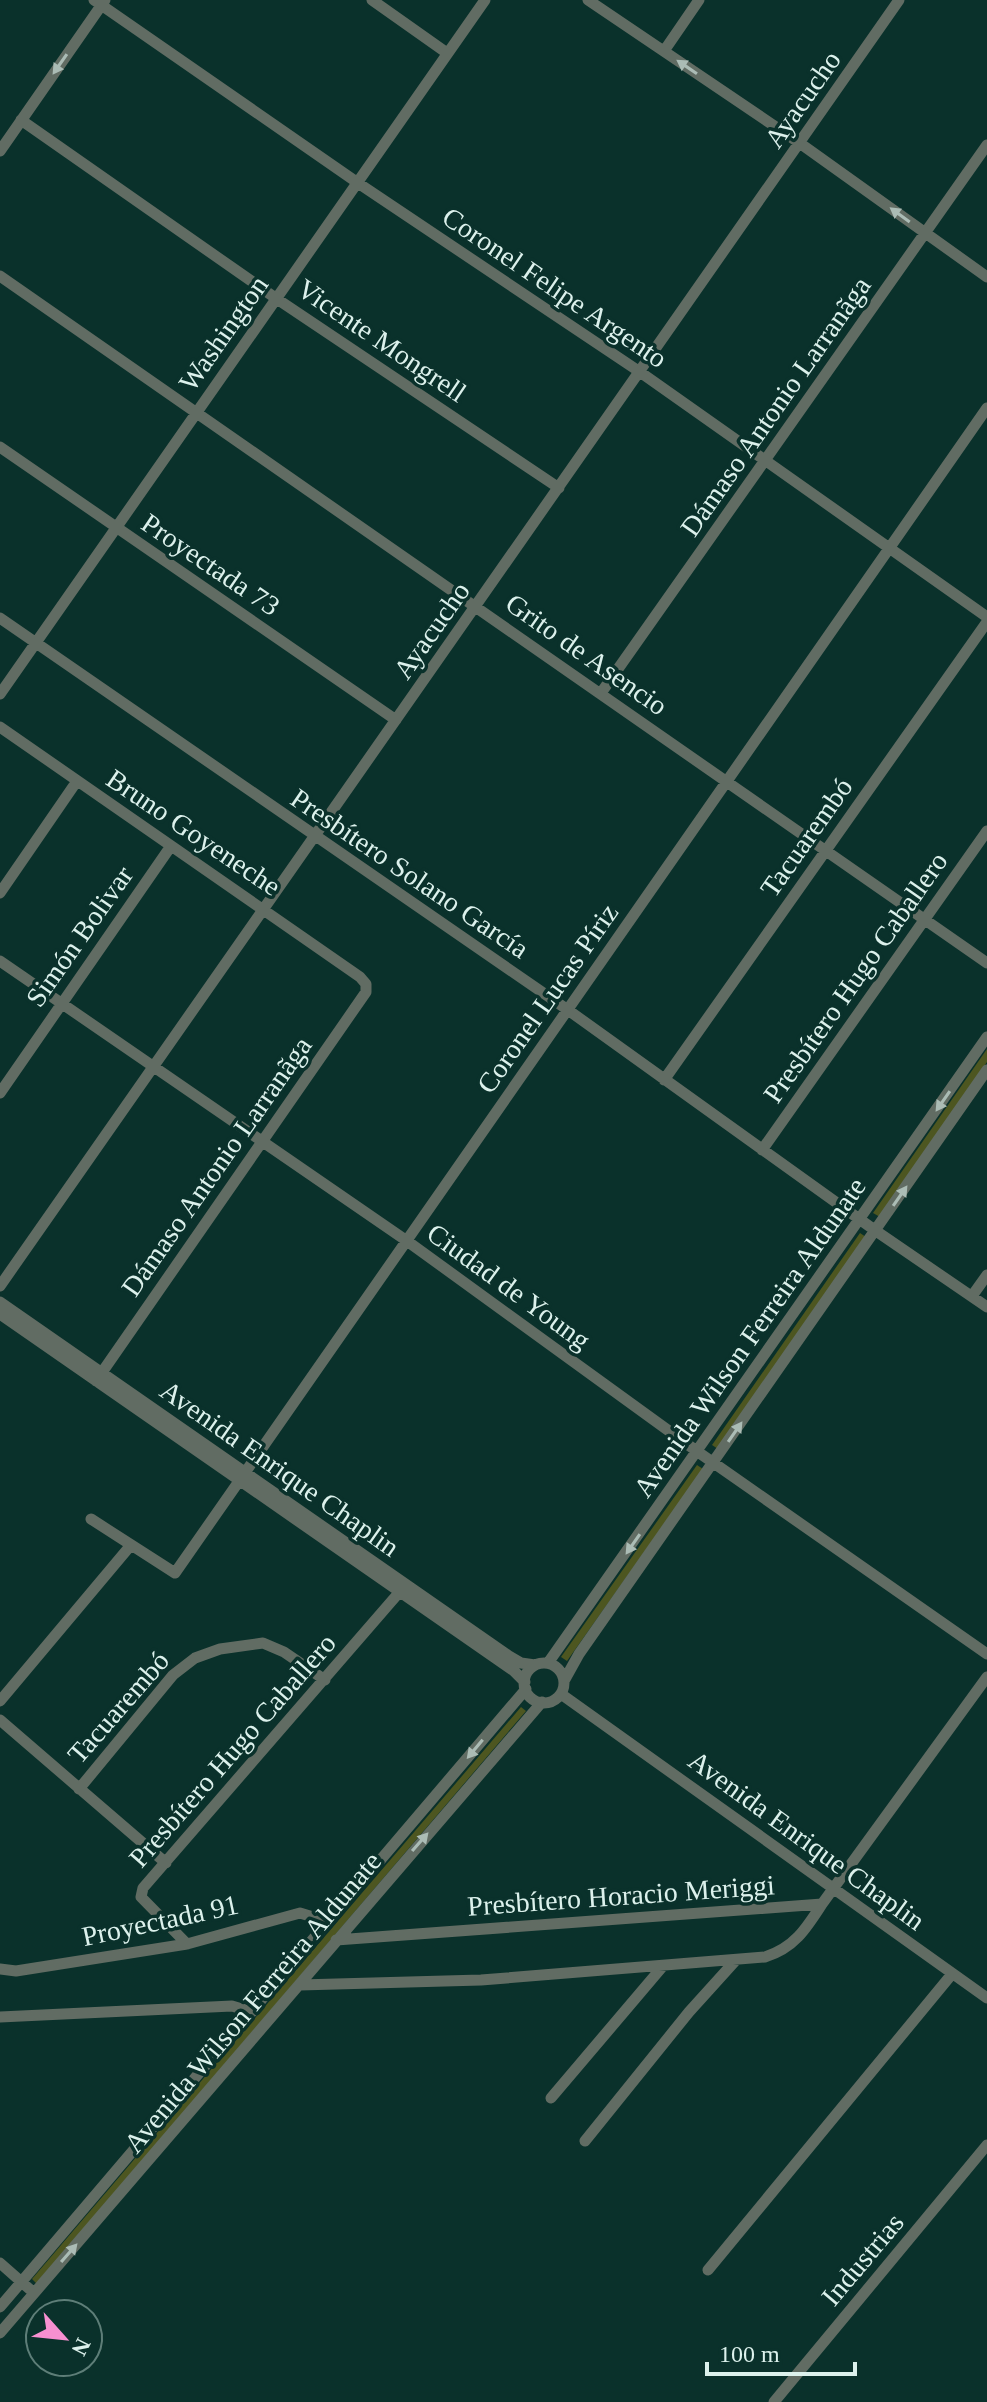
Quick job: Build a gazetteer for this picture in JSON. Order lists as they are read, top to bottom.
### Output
{
  "streets": {
    "street": [
      "Ayacucho",
      "Coronel Felipe Argento",
      "Washington",
      "Vicente Mongrell",
      "Dámaso Antonio Larranãga",
      "Proyectada 73",
      "Grito de Asencio",
      "Bruno Goyeneche",
      "Tacuarembó",
      "Presbítero Solano García",
      "Simón Bolivar",
      "Presbítero Hugo Caballero",
      "Coronel Lucas Píriz",
      "Ciudad de Young",
      "Avenida Wilson Ferreira Aldunate",
      "Avenida Enrique Chaplin",
      "Presbítero Horacio Meriggi",
      "Proyectada 91",
      "Industrias"
    ]
  },
  "crossings": [
    ["Ayacucho", "Coronel Felipe Argento"],
    ["Ayacucho", "Vicente Mongrell"],
    ["Ayacucho", "Proyectada 73"],
    ["Ayacucho", "Grito de Asencio"],
    ["Ayacucho", "Bruno Goyeneche"],
    ["Ayacucho", "Presbítero Solano García"],
    ["Ayacucho", "Ciudad de Young"],
    ["Coronel Felipe Argento", "Washington"],
    ["Coronel Felipe Argento", "Dámaso Antonio Larranãga"],
    ["Coronel Felipe Argento", "Tacuarembó"],
    ["Coronel Felipe Argento", "Coronel Lucas Píriz"],
    ["Washington", "Vicente Mongrell"],
    ["Washington", "Proyectada 73"],
    ["Washington", "Grito de Asencio"],
    ["Washington", "Presbítero Solano García"],
    ["Dámaso Antonio Larranãga", "Grito de Asencio"],
    ["Dámaso Antonio Larranãga", "Bruno Goyeneche"],
    ["Dámaso Antonio Larranãga", "Ciudad de Young"],
    ["Dámaso Antonio Larranãga", "Avenida Enrique Chaplin"],
    ["Grito de Asencio", "Tacuarembó"],
    ["Grito de Asencio", "Presbítero Hugo Caballero"],
    ["Grito de Asencio", "Coronel Lucas Píriz"],
    ["Bruno Goyeneche", "Simón Bolivar"],
    ["Tacuarembó", "Presbítero Solano García"],
    ["Tacuarembó", "Presbítero Hugo Caballero"],
    ["Presbítero Solano García", "Presbítero Hugo Caballero"],
    ["Presbítero Solano García", "Coronel Lucas Píriz"],
    ["Presbítero Solano García", "Avenida Wilson Ferreira Aldunate"],
    ["Simón Bolivar", "Ciudad de Young"],
    ["Presbítero Hugo Caballero", "Avenida Enrique Chaplin"],
    ["Presbítero Hugo Caballero", "Proyectada 91"],
    ["Coronel Lucas Píriz", "Ciudad de Young"],
    ["Coronel Lucas Píriz", "Avenida Enrique Chaplin"],
    ["Ciudad de Young", "Avenida Wilson Ferreira Aldunate"],
    ["Avenida Wilson Ferreira Aldunate", "Avenida Enrique Chaplin"],
    ["Avenida Wilson Ferreira Aldunate", "Presbítero Horacio Meriggi"],
    ["Avenida Wilson Ferreira Aldunate", "Proyectada 91"]
  ],
  "scale_bar": "100 m",
  "north": "bottom right"
}
